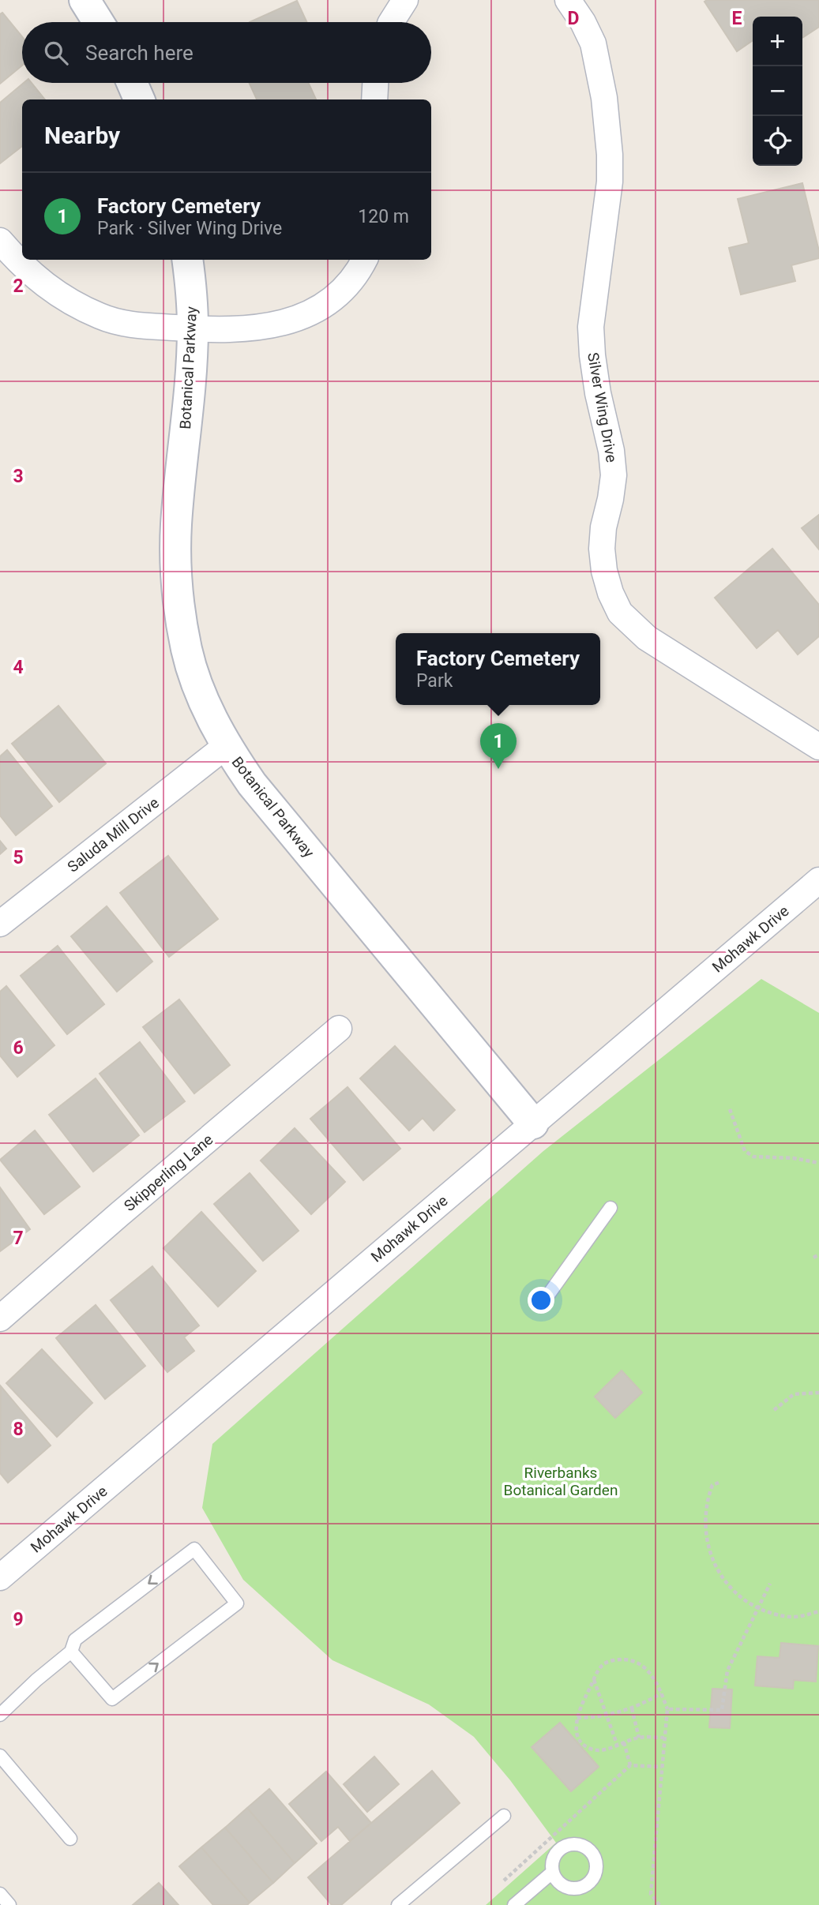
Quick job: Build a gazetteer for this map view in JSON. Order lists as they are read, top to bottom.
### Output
{
  "streets": {
    "street": [
      "Botanical Parkway",
      "Silver Wing Drive",
      "Saluda Mill Drive",
      "Mohawk Drive",
      "Skipperling Lane"
    ]
  },
  "crossings": [
    ["Botanical Parkway", "Saluda Mill Drive"],
    ["Botanical Parkway", "Mohawk Drive"]
  ],
  "parks": ["Riverbanks Botanical Garden"],
  "page": {
    "map_buttons": ["+", "−"],
    "search": "Search here",
    "heading": "Nearby",
    "list": [
      {
        "mark": "1",
        "name": "Factory Cemetery",
        "note": "Park · Silver Wing Drive",
        "value": "120 m"
      }
    ],
    "popup": ["Factory Cemetery", "Park"],
    "pins": "1"
  },
  "grid": {
    "columns": ["D", "E"],
    "rows": [
      "2",
      "3",
      "4",
      "5",
      "6",
      "7",
      "8",
      "9"
    ]
  }
}
